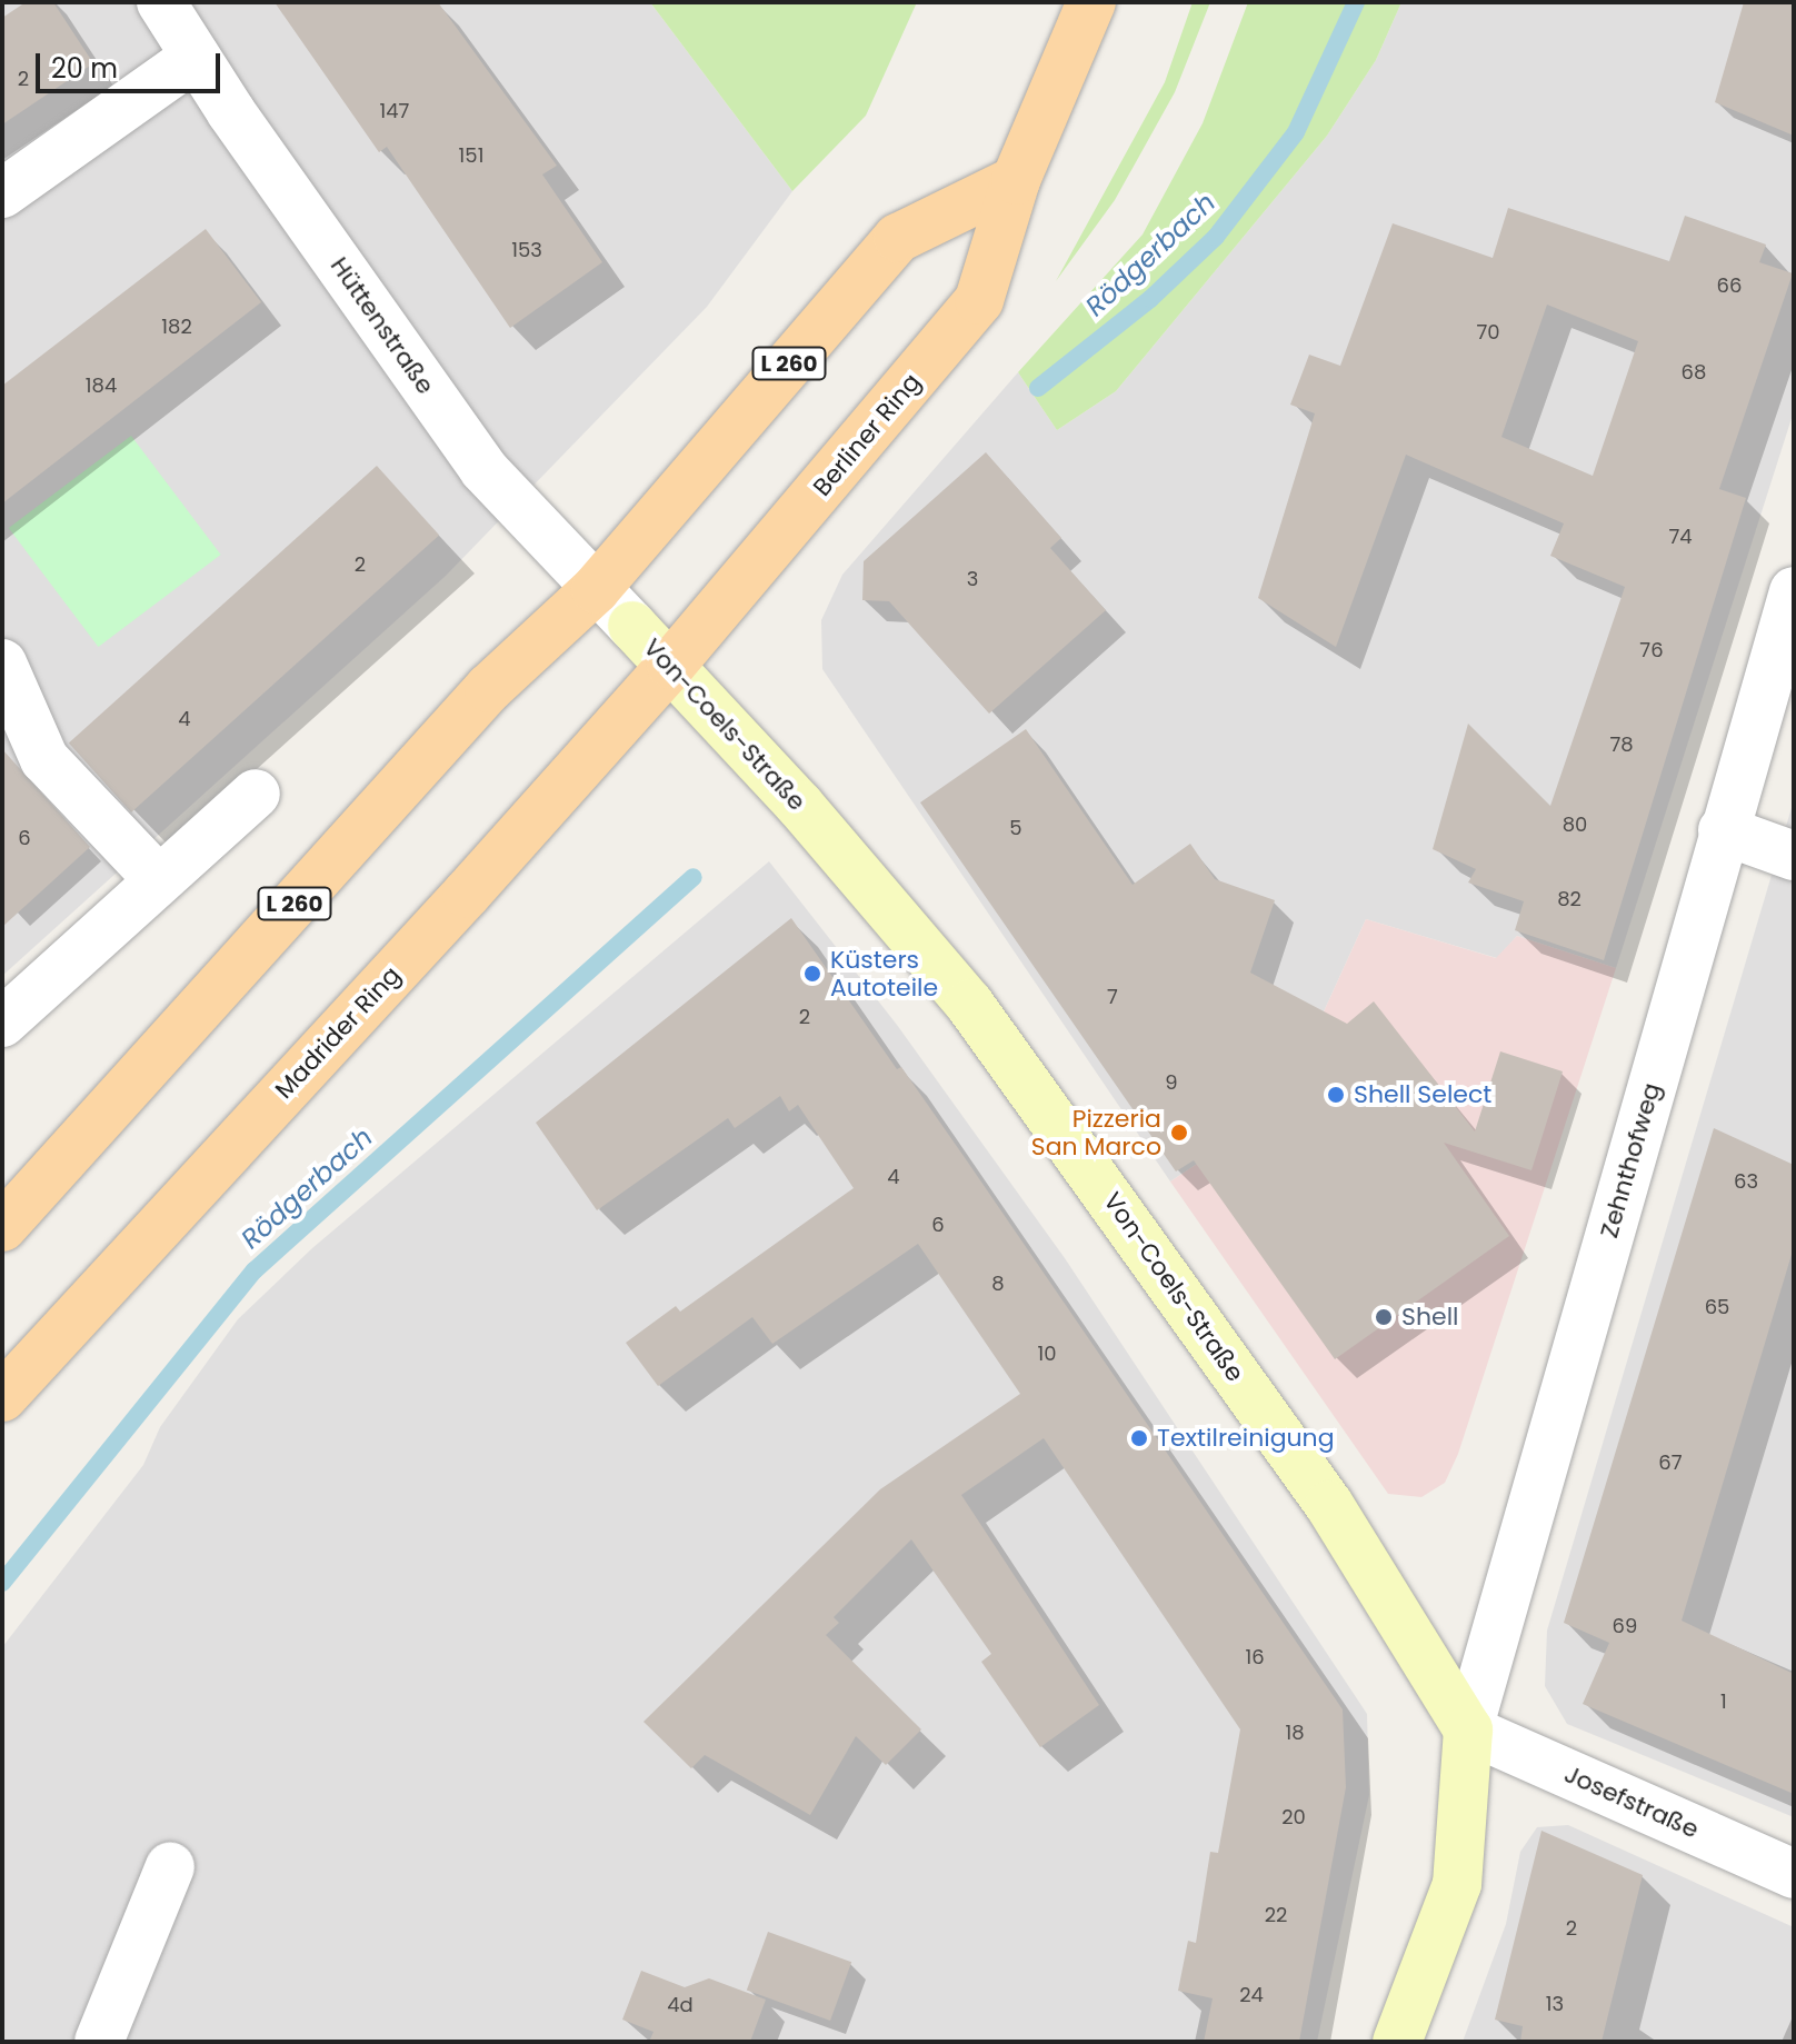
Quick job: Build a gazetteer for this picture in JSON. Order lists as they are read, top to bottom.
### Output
{
  "streets": {
    "main road": [
      "L 260",
      "Berliner Ring",
      "Von-Coels-Straße",
      "Madrider Ring"
    ],
    "street": ["Hüttenstraße", "Zehnthofweg", "Josefstraße"]
  },
  "crossings": [
    ["Hüttenstraße", "L 260"],
    ["Hüttenstraße", "Von-Coels-Straße"],
    ["L 260", "Berliner Ring"],
    ["Berliner Ring", "Von-Coels-Straße"],
    ["Berliner Ring", "Madrider Ring"],
    ["Von-Coels-Straße", "Madrider Ring"],
    ["Von-Coels-Straße", "Zehnthofweg"],
    ["Von-Coels-Straße", "Josefstraße"],
    ["Zehnthofweg", "Josefstraße"]
  ],
  "water": ["Rödgerbach"],
  "places": [
    "Küsters Autoteile",
    "Shell Select",
    "Pizzeria San Marco",
    "Shell",
    "Textilreinigung"
  ],
  "house_numbers": [
    "2",
    "147",
    "151",
    "153",
    "66",
    "182",
    "70",
    "68",
    "184",
    "74",
    "2",
    "3",
    "76",
    "4",
    "78",
    "80",
    "5",
    "6",
    "82",
    "7",
    "2",
    "9",
    "4",
    "63",
    "6",
    "8",
    "65",
    "10",
    "67",
    "69",
    "16",
    "1",
    "18",
    "20",
    "22",
    "2",
    "24",
    "13",
    "4d"
  ],
  "scale_bar": "20 m"
}
